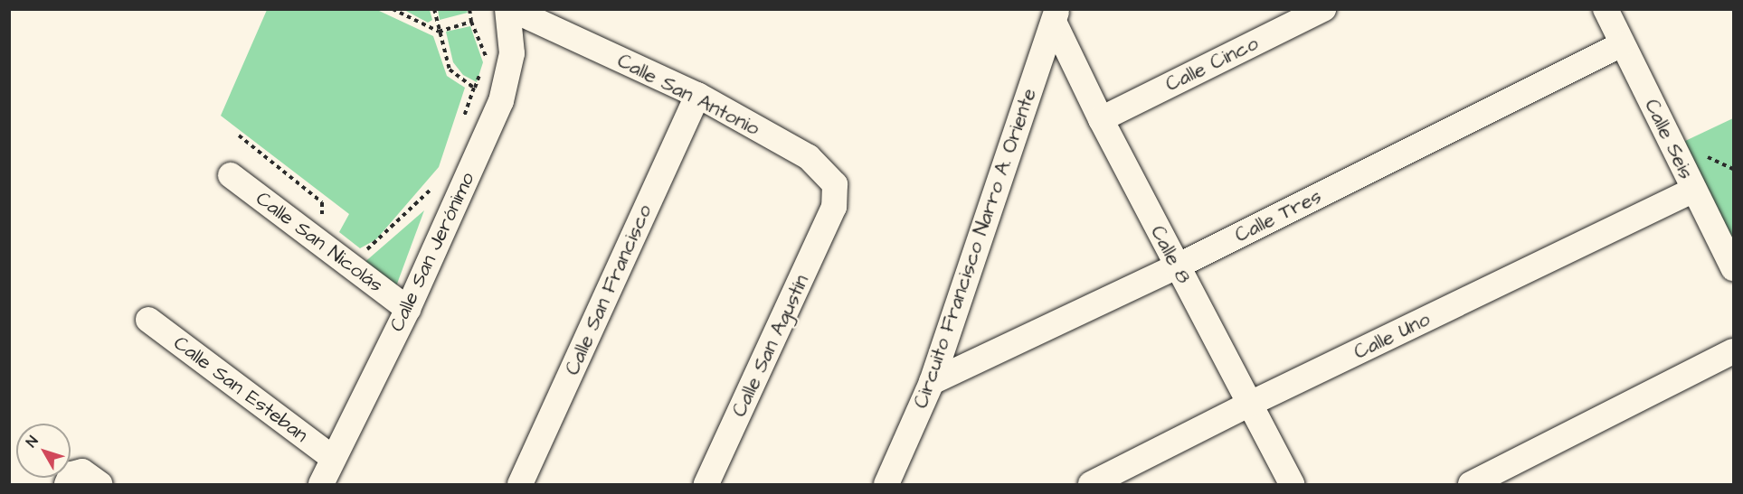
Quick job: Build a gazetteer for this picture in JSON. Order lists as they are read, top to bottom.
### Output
{
  "streets": {
    "street": [
      "Calle Cinco",
      "Calle San Antonio",
      "Calle Seis",
      "Calle Tres",
      "Calle San Nicolás",
      "Circuito Francisco Narro A. Oriente",
      "Calle San Jerónimo",
      "Calle 8",
      "Calle San Francisco",
      "Calle Uno",
      "Calle San Agustín",
      "Calle San Esteban"
    ]
  },
  "crossings": [
    ["Calle Cinco", "Calle 8"],
    ["Calle San Antonio", "Calle San Jerónimo"],
    ["Calle San Antonio", "Calle San Francisco"],
    ["Calle San Antonio", "Calle San Agustín"],
    ["Calle Seis", "Calle Tres"],
    ["Calle Seis", "Calle Uno"],
    ["Calle Tres", "Circuito Francisco Narro A. Oriente"],
    ["Calle Tres", "Calle 8"],
    ["Calle San Nicolás", "Calle San Jerónimo"],
    ["Circuito Francisco Narro A. Oriente", "Calle 8"],
    ["Calle San Jerónimo", "Calle San Esteban"],
    ["Calle 8", "Calle Uno"]
  ],
  "north": "top left"
}
